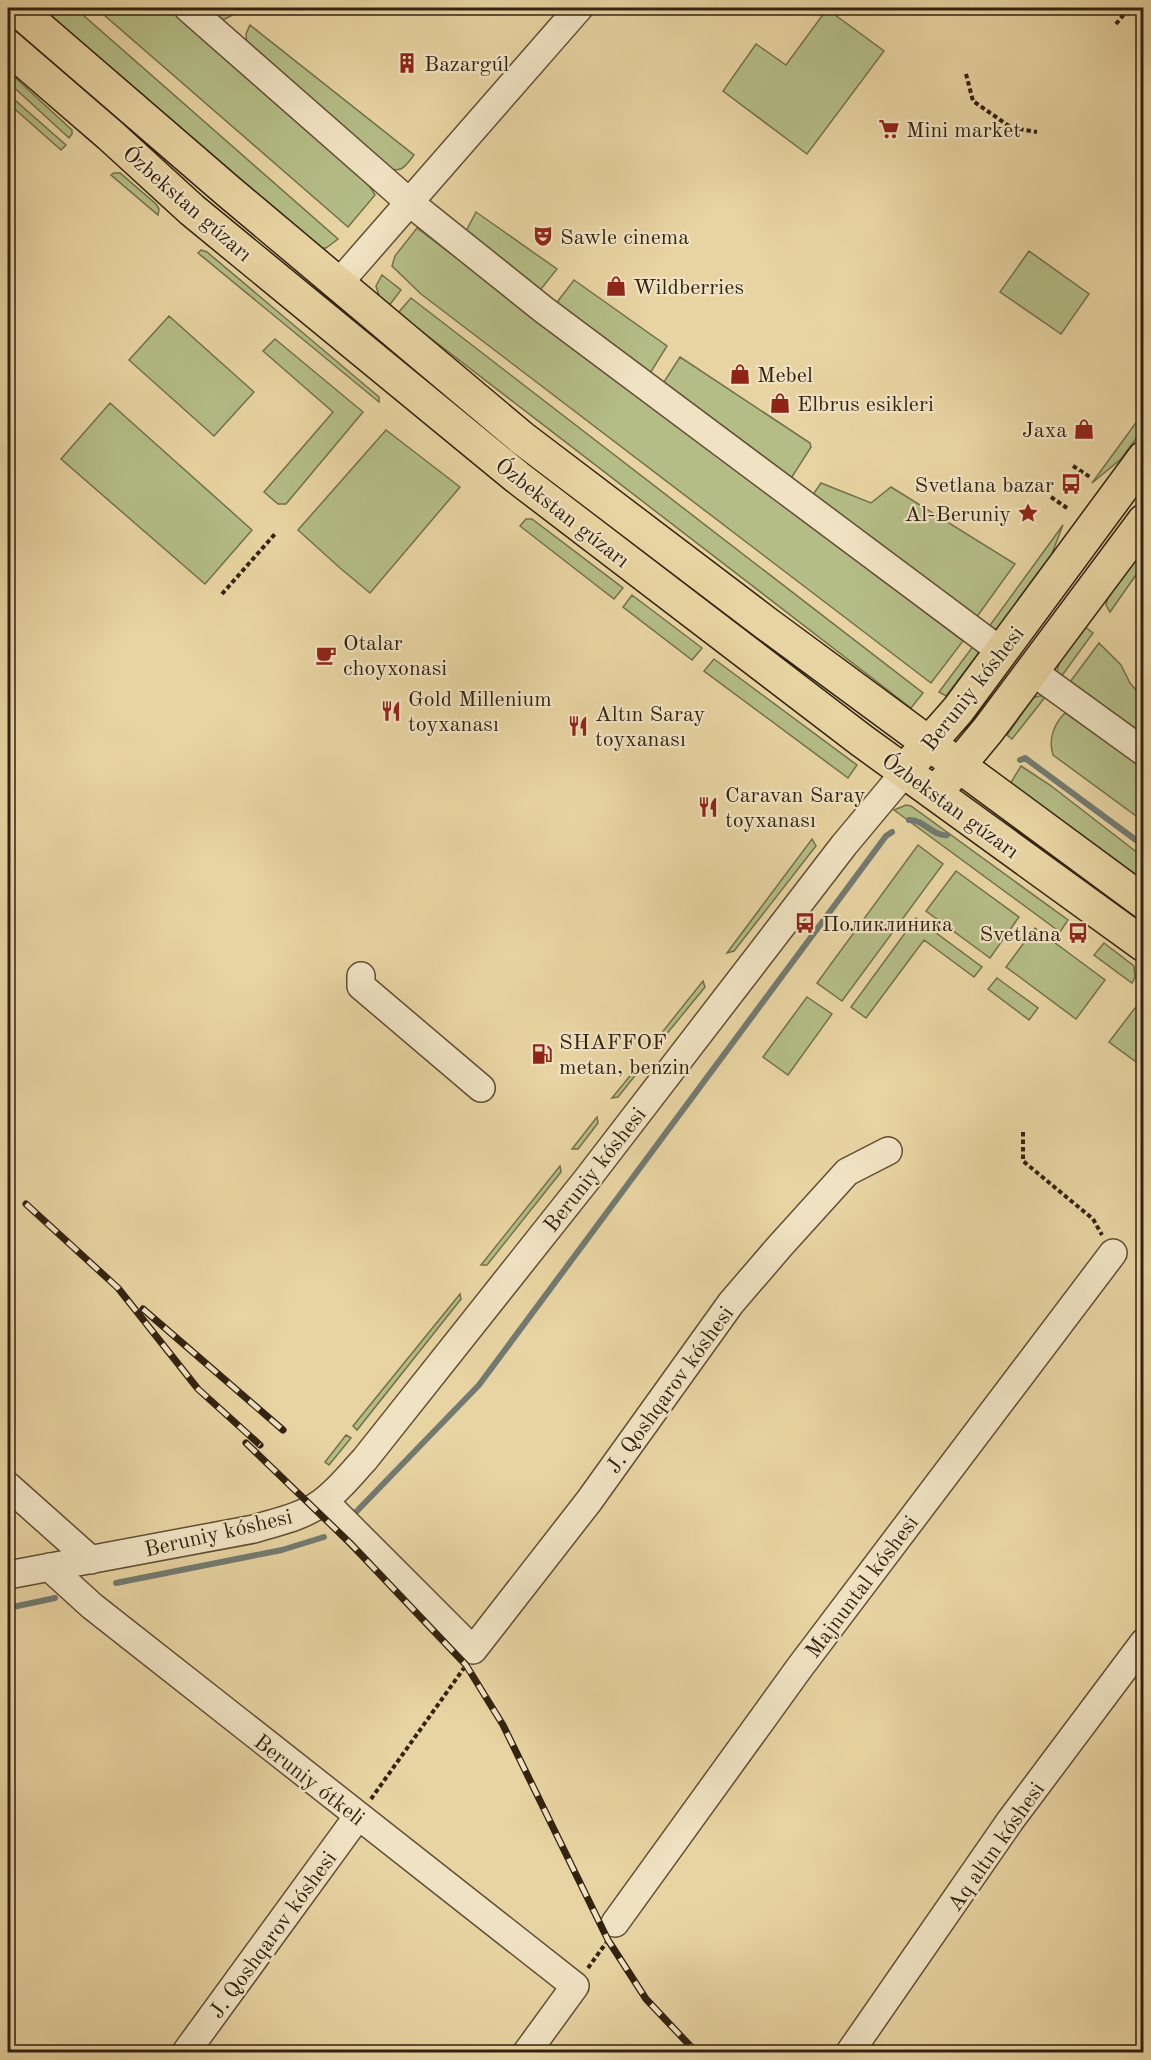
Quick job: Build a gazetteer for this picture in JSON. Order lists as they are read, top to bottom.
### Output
{
  "streets": {
    "main road": ["Ózbekstan gúzarı", "Beruniy kóshesi"],
    "street": [
      "J. Qoshqarov kóshesi",
      "Majnuntal kóshesi",
      "Beruniy ótkeli",
      "Aq altın kóshesi"
    ]
  },
  "crossings": [
    ["Ózbekstan gúzarı", "Beruniy kóshesi"],
    ["Beruniy kóshesi", "Beruniy ótkeli"],
    ["J. Qoshqarov kóshesi", "Beruniy ótkeli"]
  ],
  "places": {
    "building": ["Bazargúl"],
    "supermarket": ["Mini market"],
    "theatre": ["Sawle cinema"],
    "shop": [
      "Wildberries",
      "Mebel",
      "Elbrus esikleri",
      "Jaxa"
    ],
    "bus stop": ["Svetlana bazar", "Поликлиника", "Svetlana"],
    "place": ["Al-Beruniy"],
    "cafe": ["Otalar choyxonasi"],
    "restaurant": ["Gold Millenium toyxanası", "Altın Saray toyxanası", "Caravan Saray toyxanası"],
    "fuel station": ["SHAFFOF metan, benzin"]
  }
}
